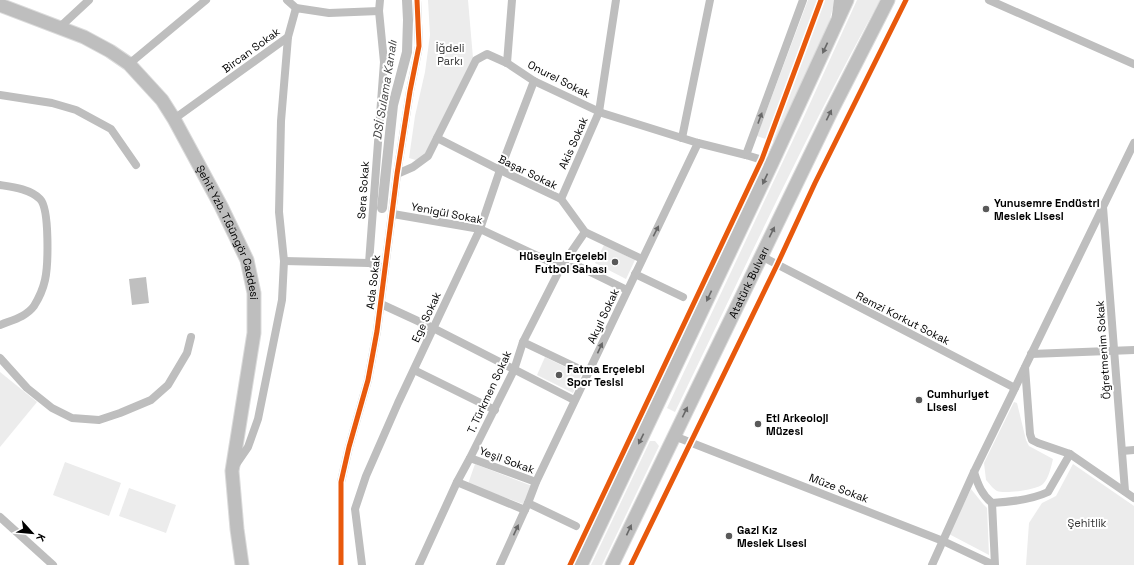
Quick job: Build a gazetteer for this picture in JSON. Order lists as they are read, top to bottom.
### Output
{
  "streets": {
    "main road": ["Şehit Yzb. T.Güngör Caddesi", "Atatürk Bulvarı"],
    "street": [
      "Bircan Sokak",
      "Onurel Sokak",
      "Akis Sokak",
      "Başar Sokak",
      "Sera Sokak",
      "Yenigül Sokak",
      "Ada Sokak",
      "Akyıl Sokak",
      "Ege Sokak",
      "Remzi Korkut Sokak",
      "Öğretmenim Sokak",
      "T. Türkmen Sokak",
      "Yeşil Sokak",
      "Müze Sokak"
    ]
  },
  "crossings": [
    ["Bircan Sokak", "Şehit Yzb. T.Güngör Caddesi"],
    ["Onurel Sokak", "Akis Sokak"],
    ["Onurel Sokak", "Başar Sokak"],
    ["Onurel Sokak", "Ada Sokak"],
    ["Onurel Sokak", "Akyıl Sokak"],
    ["Onurel Sokak", "Ege Sokak"],
    ["Akis Sokak", "Başar Sokak"],
    ["Başar Sokak", "Akyıl Sokak"],
    ["Başar Sokak", "Ege Sokak"],
    ["Başar Sokak", "T. Türkmen Sokak"],
    ["Yenigül Sokak", "Ada Sokak"],
    ["Yenigül Sokak", "Akyıl Sokak"],
    ["Yenigül Sokak", "Ege Sokak"],
    ["Yenigül Sokak", "T. Türkmen Sokak"],
    ["Atatürk Bulvarı", "Remzi Korkut Sokak"],
    ["Atatürk Bulvarı", "Müze Sokak"],
    ["Akyıl Sokak", "Yeşil Sokak"],
    ["T. Türkmen Sokak", "Yeşil Sokak"]
  ],
  "one_way": ["Akyıl Sokak"],
  "water": ["DSİ Sulama Kanalı"],
  "parks": ["İğdeli Parkı", "Şehitlik"],
  "places": [
    "Yunusemre Endüstri Meslek Lisesi",
    "Hüseyin Erçelebi Futbol Sahası",
    "Fatma Erçelebi Spor Tesisi",
    "Cumhuriyet Lisesi",
    "Eti Arkeoloji Müzesi",
    "Gazi Kız Meslek Lisesi"
  ],
  "north": "bottom right"
}
